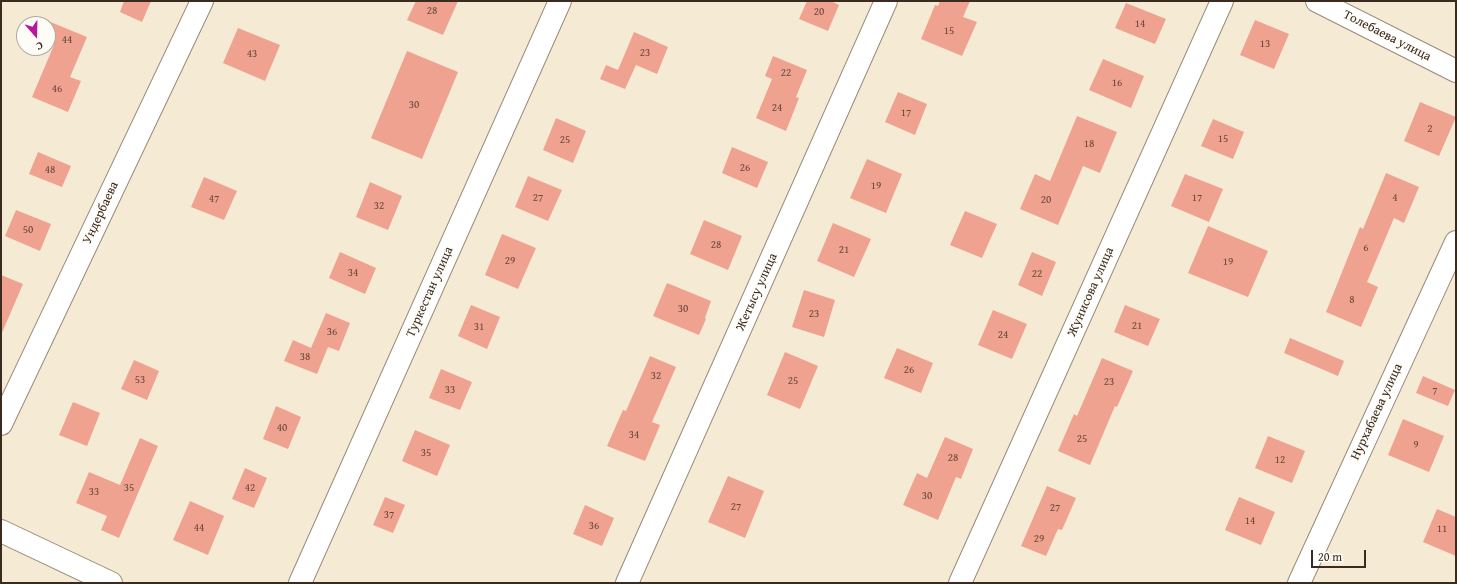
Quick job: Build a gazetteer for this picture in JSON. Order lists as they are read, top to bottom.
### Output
{
  "streets": {
    "street": [
      "Толебаева улица",
      "Ундербаева",
      "Туркестан улица",
      "Жетысу улица",
      "Жунисова улица",
      "Нурхабаева улица"
    ]
  },
  "house_numbers": [
    "28",
    "20",
    "14",
    "15",
    "44",
    "13",
    "23",
    "43",
    "22",
    "16",
    "46",
    "30",
    "24",
    "17",
    "2",
    "15",
    "25",
    "18",
    "26",
    "48",
    "19",
    "27",
    "17",
    "4",
    "47",
    "20",
    "32",
    "50",
    "28",
    "6",
    "21",
    "29",
    "19",
    "34",
    "22",
    "8",
    "30",
    "23",
    "21",
    "31",
    "36",
    "24",
    "38",
    "26",
    "32",
    "53",
    "25",
    "23",
    "33",
    "7",
    "40",
    "34",
    "25",
    "9",
    "35",
    "28",
    "12",
    "35",
    "42",
    "33",
    "30",
    "27",
    "27",
    "37",
    "14",
    "36",
    "44",
    "11",
    "29"
  ],
  "scale_bar": "20 m",
  "north": "bottom"
}
